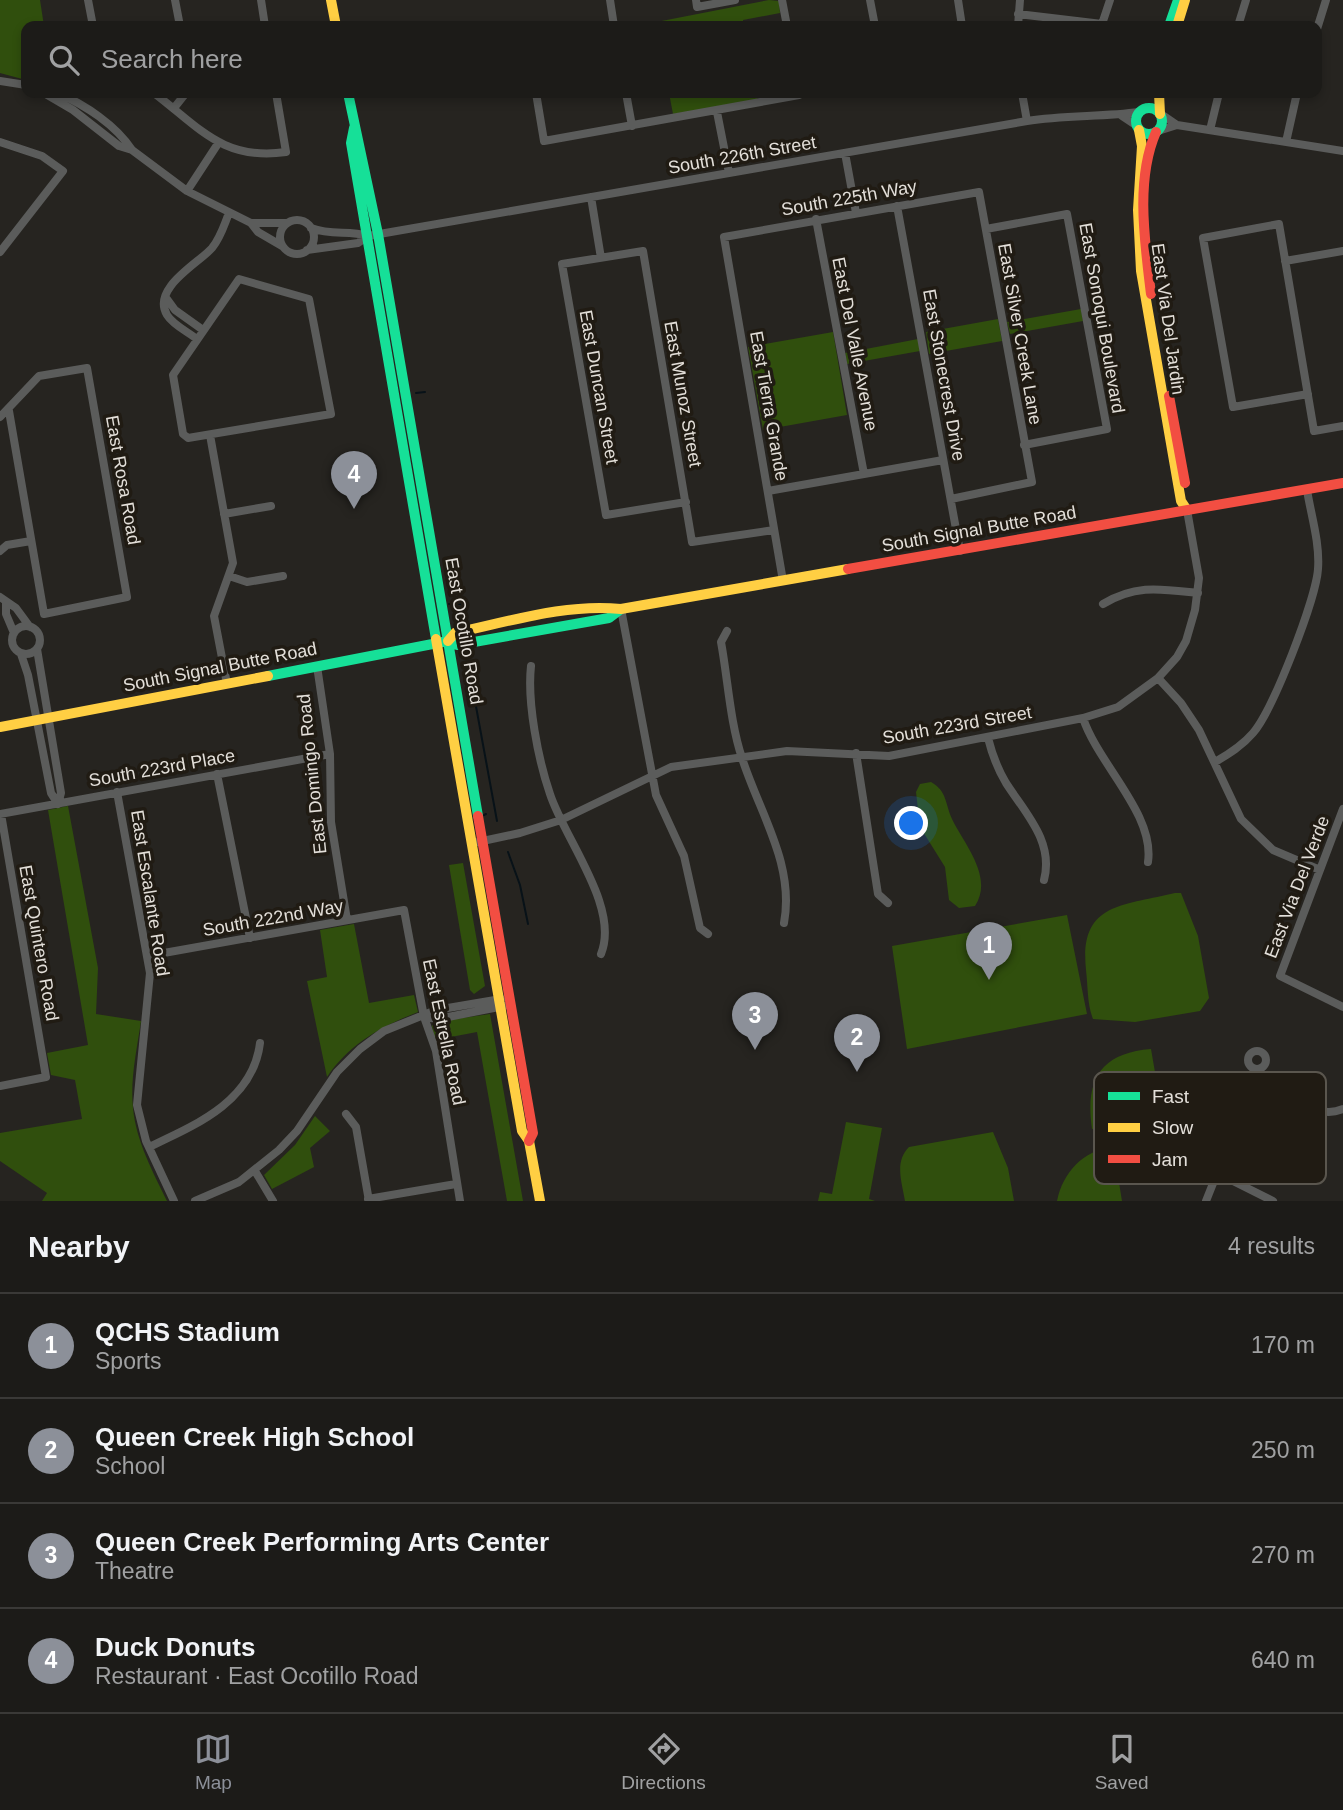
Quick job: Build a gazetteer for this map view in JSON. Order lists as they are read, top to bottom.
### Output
{
  "streets": {
    "street": [
      "South 226th Street",
      "South 225th Way",
      "East Sonoqui Boulevard",
      "East Via Del Jardin",
      "East Silver Creek Lane",
      "East Del Valle Avenue",
      "East Stonecrest Drive",
      "East Duncan Street",
      "East Munoz Street",
      "East Tierra Grande",
      "East Rosa Road",
      "South Signal Butte Road",
      "East Ocotillo Road",
      "South 223rd Street",
      "South 223rd Place",
      "East Domingo Road",
      "East Via Del Verde",
      "East Escalante Road",
      "South 222nd Way",
      "East Quintero Road",
      "East Estrella Road"
    ]
  },
  "crossings": [
    ["South 226th Street", "East Via Del Jardin"],
    ["South 226th Street", "East Ocotillo Road"],
    ["South 225th Way", "East Silver Creek Lane"],
    ["South 225th Way", "East Del Valle Avenue"],
    ["South 225th Way", "East Stonecrest Drive"],
    ["South 225th Way", "East Tierra Grande"],
    ["East Sonoqui Boulevard", "East Silver Creek Lane"],
    ["East Via Del Jardin", "South Signal Butte Road"],
    ["East Via Del Jardin", "South 223rd Street"],
    ["East Silver Creek Lane", "East Stonecrest Drive"],
    ["East Stonecrest Drive", "South Signal Butte Road"],
    ["East Duncan Street", "East Munoz Street"],
    ["East Munoz Street", "East Tierra Grande"],
    ["East Tierra Grande", "South Signal Butte Road"],
    ["South Signal Butte Road", "East Ocotillo Road"],
    ["South Signal Butte Road", "East Domingo Road"],
    ["East Ocotillo Road", "South 223rd Street"],
    ["South 223rd Place", "East Domingo Road"],
    ["South 223rd Place", "East Escalante Road"],
    ["South 223rd Place", "East Quintero Road"],
    ["East Domingo Road", "South 222nd Way"],
    ["East Escalante Road", "South 222nd Way"],
    ["South 222nd Way", "East Estrella Road"]
  ],
  "legend": ["Fast", "Slow", "Jam"],
  "page": {
    "search": "Search here",
    "pins": [
      "4",
      "1",
      "3",
      "2"
    ],
    "heading": ["Nearby", "4 results"],
    "list": [
      {
        "mark": "1",
        "name": "QCHS Stadium",
        "note": "Sports",
        "value": "170 m"
      },
      {
        "mark": "2",
        "name": "Queen Creek High School",
        "note": "School",
        "value": "250 m"
      },
      {
        "mark": "3",
        "name": "Queen Creek Performing Arts Center",
        "note": "Theatre",
        "value": "270 m"
      },
      {
        "mark": "4",
        "name": "Duck Donuts",
        "note": "Restaurant · East Ocotillo Road",
        "value": "640 m"
      }
    ],
    "nav": ["Map", "Directions", "Saved"]
  }
}
